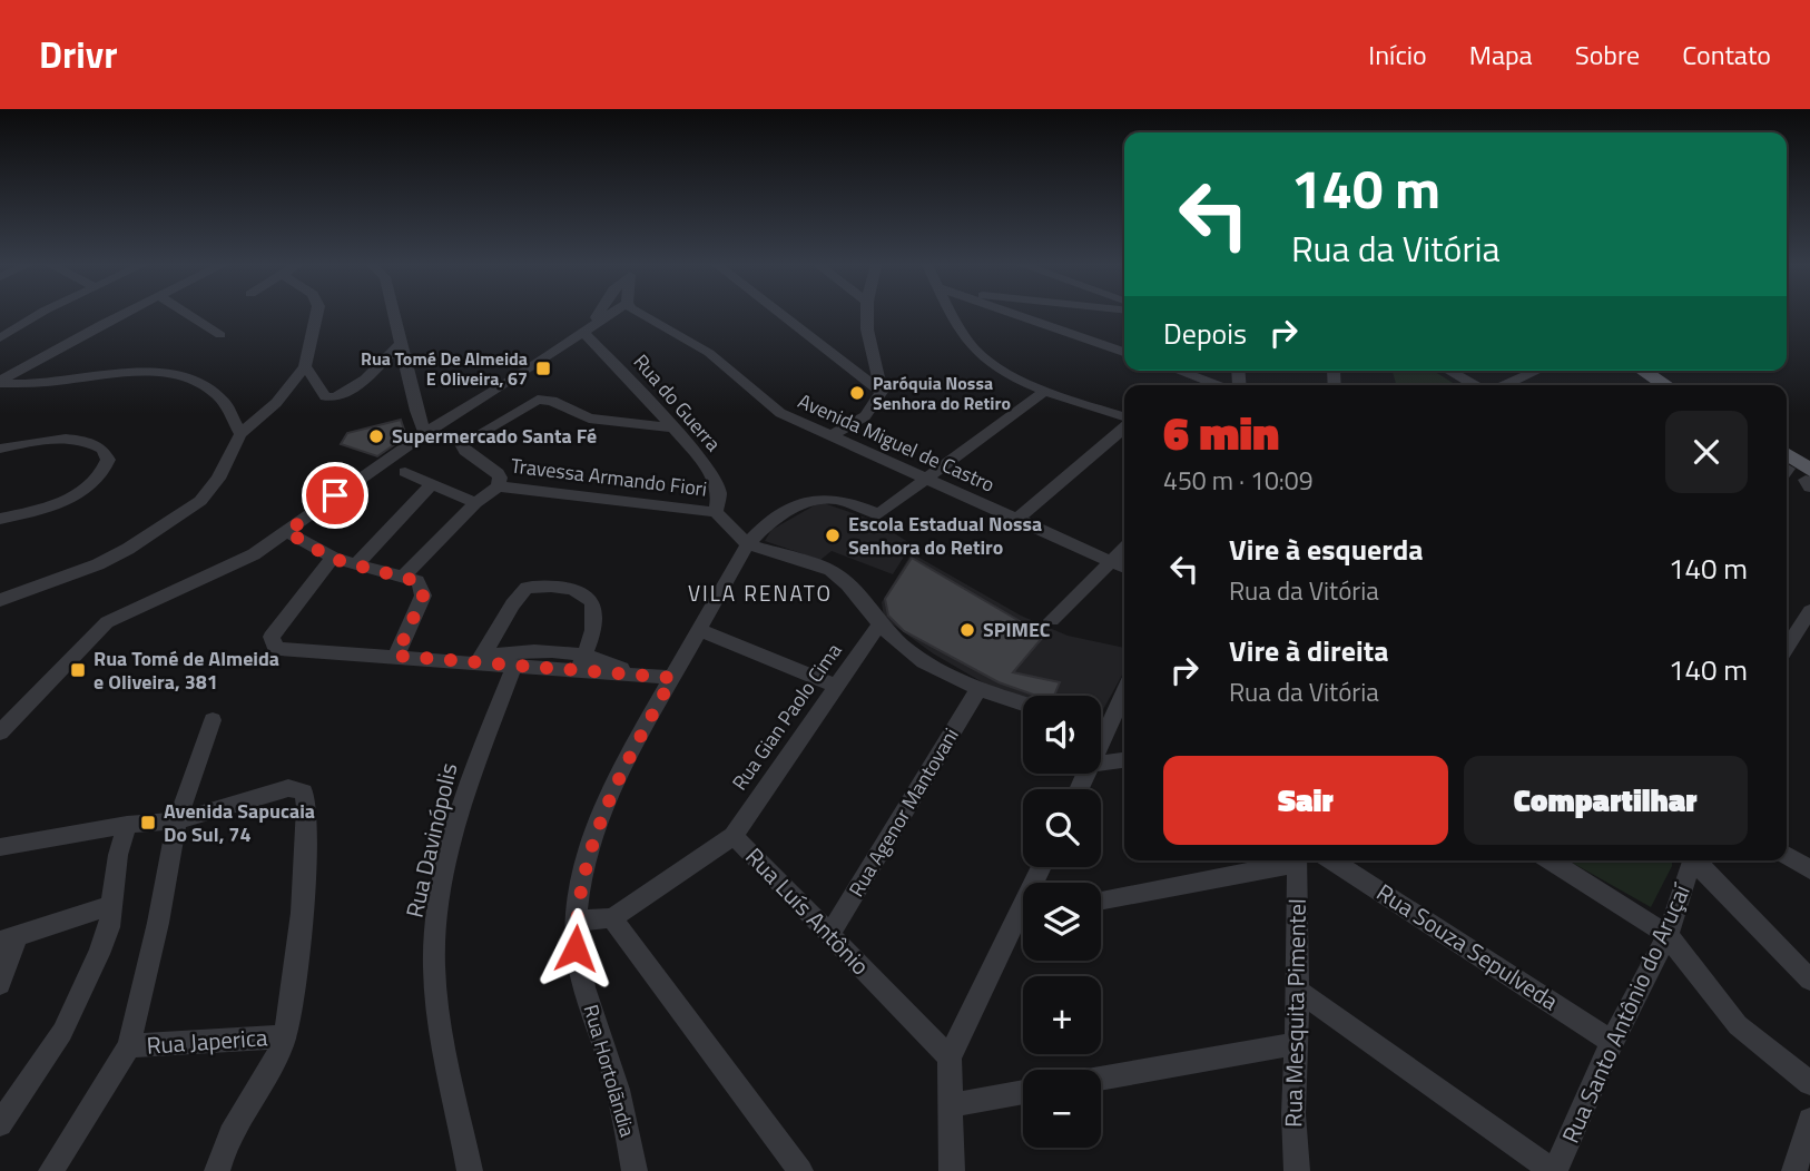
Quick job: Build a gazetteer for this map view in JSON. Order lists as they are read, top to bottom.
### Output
{
  "streets": {
    "street": [
      "Rua do Guerra",
      "Avenida Miguel de Castro",
      "Travessa Armando Fiori",
      "Rua Gian Paolo Cima",
      "Rua Agenor Mantovani",
      "Rua Davinópolis",
      "Rua Luís Antônio",
      "Rua Souza Sepulveda",
      "Rua Mesquita Pimentel",
      "Rua Santo Antônio do Aruçaí",
      "Rua Japerica",
      "Rua Hortolãndia"
    ]
  },
  "crossings": [
    ["Rua do Guerra", "Travessa Armando Fiori"],
    ["Avenida Miguel de Castro", "Rua Hortolãndia"],
    ["Rua Gian Paolo Cima", "Rua Luís Antônio"],
    ["Rua Agenor Mantovani", "Rua Luís Antônio"],
    ["Rua Souza Sepulveda", "Rua Santo Antônio do Aruçaí"]
  ],
  "districts": ["VILA RENATO"],
  "places": {
    "transit": ["Rua Tomé De Almeida E Oliveira, 67", "Rua Tomé de Almeida e Oliveira, 381", "Avenida Sapucaia Do Sul, 74"],
    "other": [
      "Paróquia Nossa Senhora do Retiro",
      "Supermercado Santa Fé",
      "Escola Estadual Nossa Senhora do Retiro",
      "SPIMEC"
    ]
  },
  "page": {
    "header": "Drivr",
    "nav": [
      "Início",
      "Mapa",
      "Sobre",
      "Contato"
    ],
    "turn": ["140 m", "Rua da Vitória"],
    "then": "Depois",
    "heading": ["6 min", "450 m · 10:09"],
    "list": [
      {
        "name": "Vire à esquerda",
        "note": "Rua da Vitória",
        "value": "140 m"
      },
      {
        "name": "Vire à direita",
        "note": "Rua da Vitória",
        "value": "140 m"
      }
    ],
    "map_buttons": ["+", "−"],
    "buttons": ["Sair", "Compartilhar"]
  }
}
